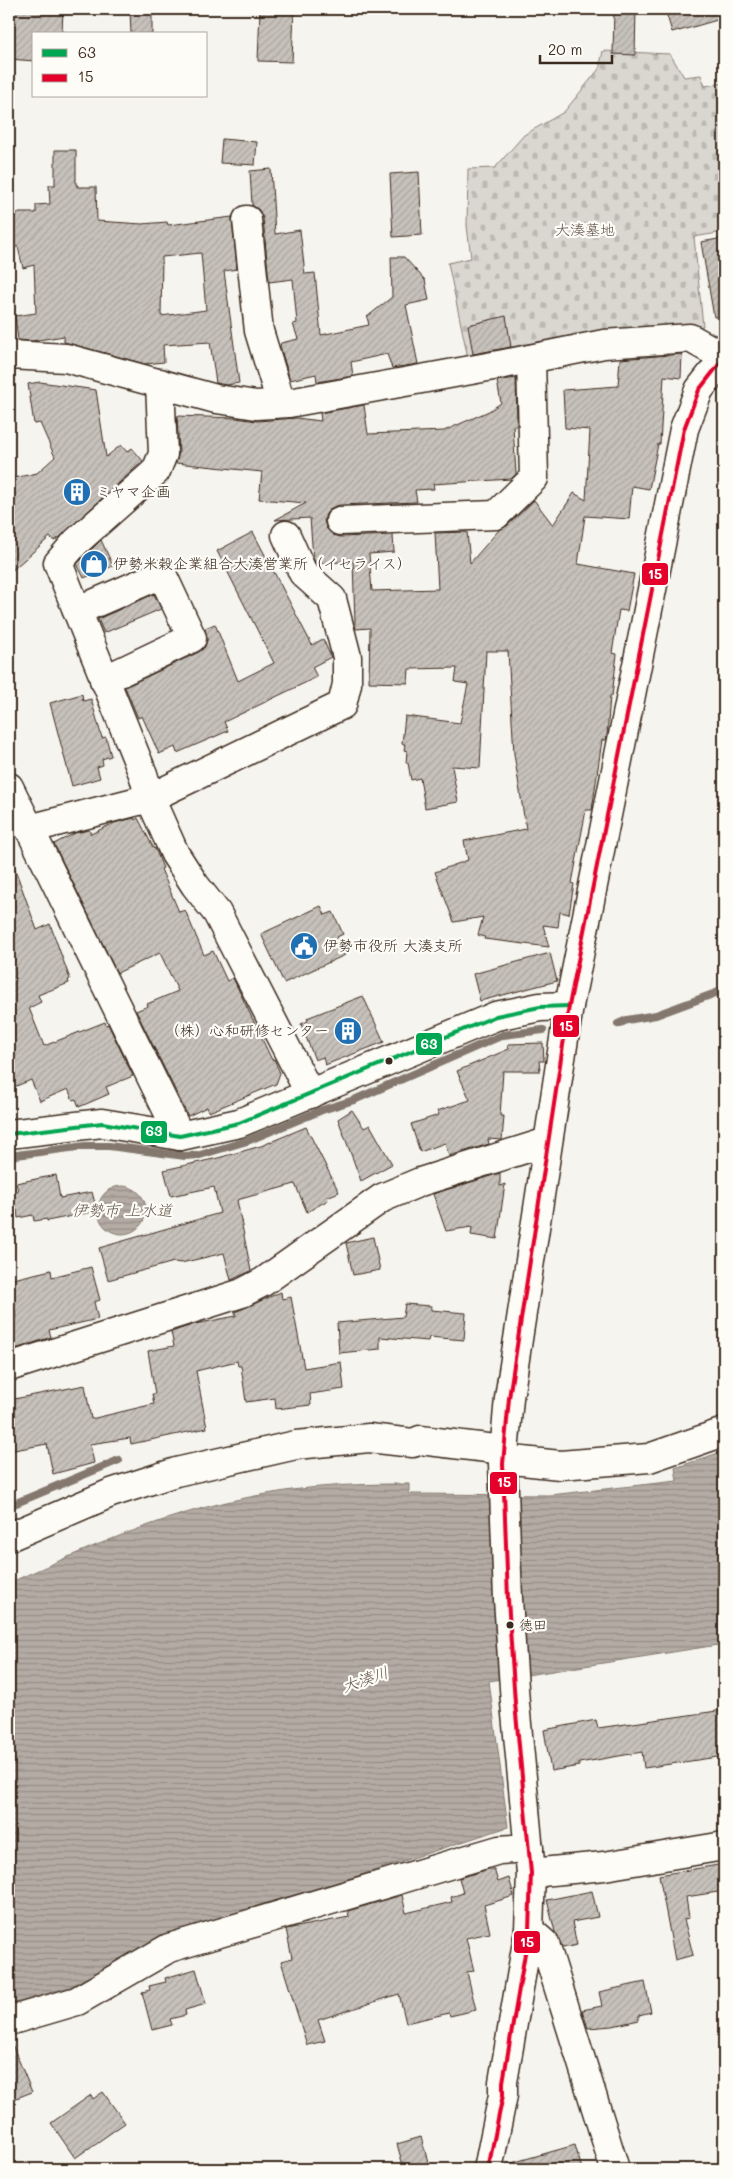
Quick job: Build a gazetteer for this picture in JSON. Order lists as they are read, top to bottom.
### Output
{
  "water": ["伊勢市 上水道", "大湊川"],
  "parks": ["大湊墓地"],
  "places": {
    "building": ["ミヤマ企画", "（株）心和研修センター"],
    "shop": ["伊勢米穀企業組合大湊営業所（イセライス）"],
    "public building": ["伊勢市役所 大湊支所"],
    "other": ["徳田"]
  },
  "lines": ["transit line 15", "transit line 63"],
  "legend": ["63", "15"],
  "scale_bar": "20 m"
}
